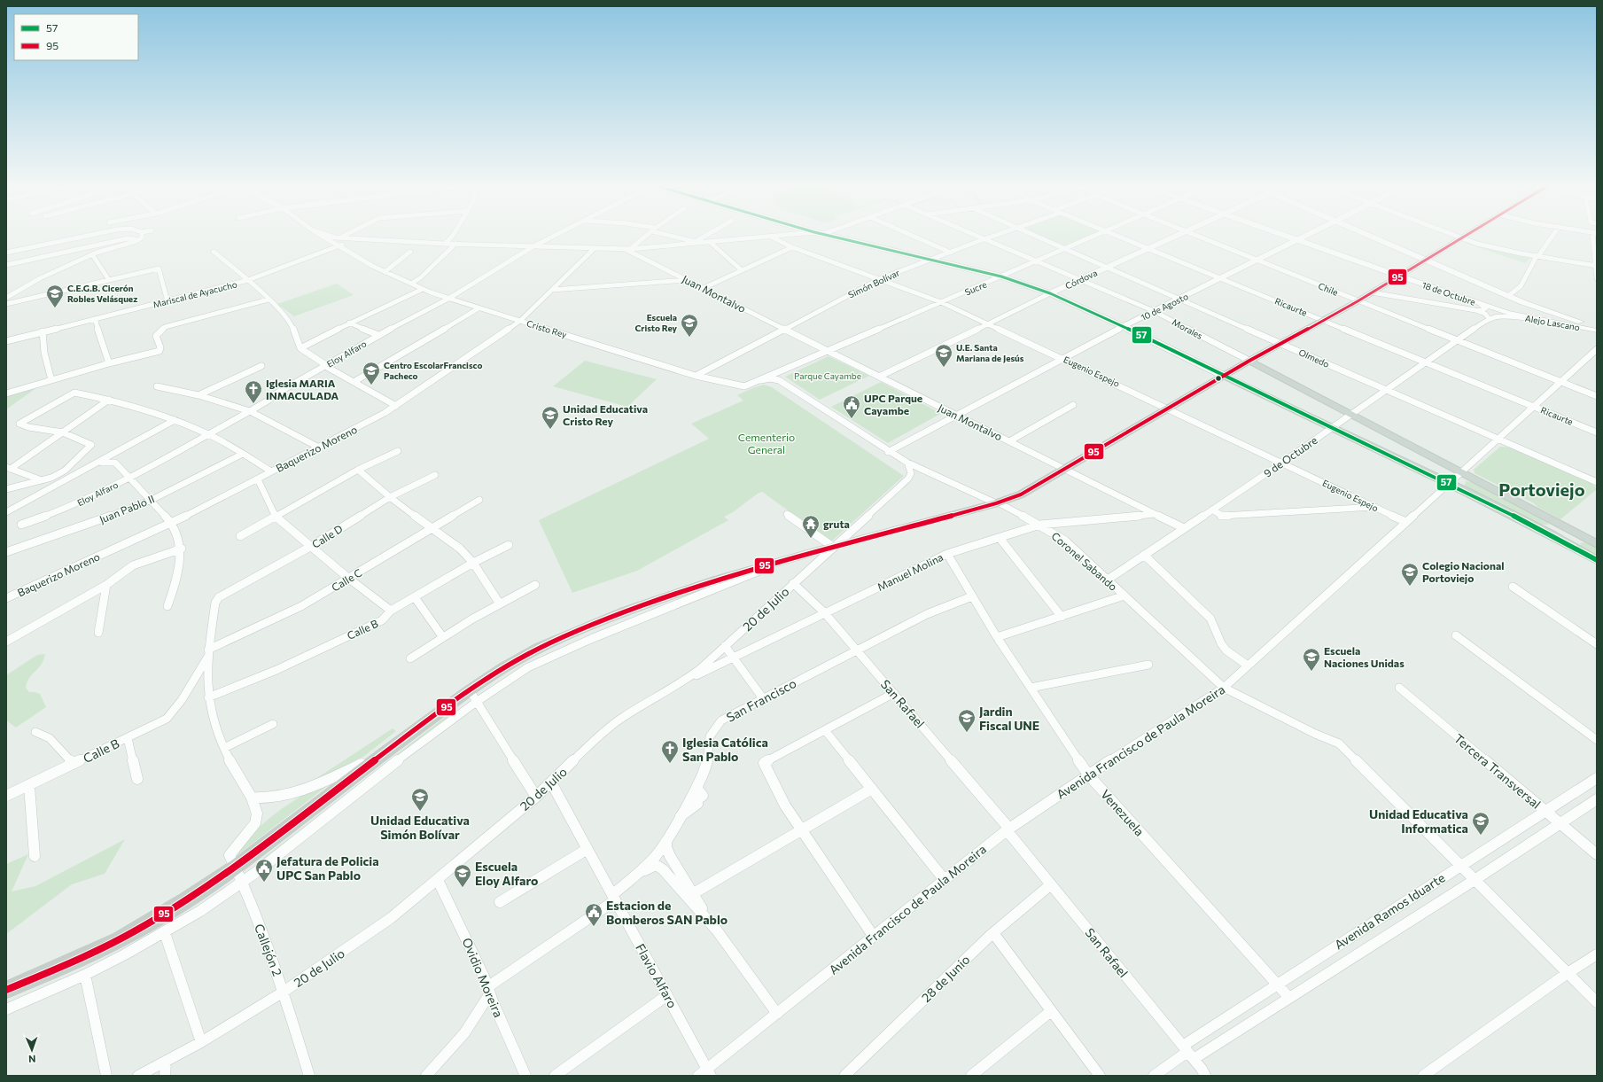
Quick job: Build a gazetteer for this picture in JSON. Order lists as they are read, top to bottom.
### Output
{
  "streets": {
    "main road": ["18 de Octubre", "Alejo Lascano", "Morales"],
    "street": [
      "Córdova",
      "Simón Bolívar",
      "Sucre",
      "Chile",
      "Juan Montalvo",
      "Mariscal de Ayacucho",
      "10 de Agosto",
      "Ricaurte",
      "Cristo Rey",
      "Eloy Alfaro",
      "Olmedo",
      "Eugenio Espejo",
      "Baquerizo Moreno",
      "9 de Octubre",
      "Juan Pablo II",
      "Calle D",
      "Coronel Sabando",
      "Manuel Molina",
      "Calle C",
      "20 de Julio",
      "Calle B",
      "San Francisco",
      "San Rafael",
      "Avenida Francisco de Paula Moreira",
      "Tercera Transversal",
      "Venezuela",
      "Avenida Ramos Iduarte",
      "Callejón 2",
      "Flavio Alfaro",
      "Ovidio Moreira",
      "28 de Junio"
    ]
  },
  "crossings": [
    ["Córdova", "Juan Montalvo"],
    ["Córdova", "Ricaurte"],
    ["Córdova", "Morales"],
    ["Córdova", "Olmedo"],
    ["Córdova", "Eugenio Espejo"],
    ["Simón Bolívar", "Juan Montalvo"],
    ["Simón Bolívar", "Cristo Rey"],
    ["Simón Bolívar", "Morales"],
    ["Simón Bolívar", "Eugenio Espejo"],
    ["Sucre", "Juan Montalvo"],
    ["Sucre", "Cristo Rey"],
    ["Sucre", "Morales"],
    ["Sucre", "Olmedo"],
    ["Sucre", "Eugenio Espejo"],
    ["Chile", "10 de Agosto"],
    ["Chile", "9 de Octubre"],
    ["Chile", "Avenida Francisco de Paula Moreira"],
    ["Juan Montalvo", "10 de Agosto"],
    ["Juan Montalvo", "9 de Octubre"],
    ["Juan Montalvo", "Manuel Molina"],
    ["18 de Octubre", "10 de Agosto"],
    ["18 de Octubre", "Alejo Lascano"],
    ["Mariscal de Ayacucho", "Cristo Rey"],
    ["10 de Agosto", "Ricaurte"],
    ["10 de Agosto", "Morales"],
    ["10 de Agosto", "Olmedo"],
    ["10 de Agosto", "Eugenio Espejo"],
    ["10 de Agosto", "Coronel Sabando"],
    ["Ricaurte", "9 de Octubre"],
    ["Ricaurte", "Avenida Francisco de Paula Moreira"],
    ["Alejo Lascano", "9 de Octubre"],
    ["Cristo Rey", "Eloy Alfaro"],
    ["Cristo Rey", "Baquerizo Moreno"],
    ["Morales", "9 de Octubre"],
    ["Morales", "Avenida Francisco de Paula Moreira"],
    ["Olmedo", "9 de Octubre"],
    ["Olmedo", "Avenida Francisco de Paula Moreira"],
    ["Eugenio Espejo", "9 de Octubre"],
    ["Eugenio Espejo", "Avenida Francisco de Paula Moreira"],
    ["9 de Octubre", "Coronel Sabando"],
    ["Calle D", "Calle C"],
    ["Calle D", "Calle B"],
    ["Coronel Sabando", "Manuel Molina"],
    ["Coronel Sabando", "20 de Julio"],
    ["Coronel Sabando", "Avenida Francisco de Paula Moreira"],
    ["Coronel Sabando", "Avenida Ramos Iduarte"],
    ["Manuel Molina", "20 de Julio"],
    ["Manuel Molina", "San Rafael"],
    ["Manuel Molina", "Venezuela"],
    ["Calle C", "Calle B"],
    ["20 de Julio", "San Rafael"],
    ["20 de Julio", "Callejón 2"],
    ["20 de Julio", "Flavio Alfaro"],
    ["20 de Julio", "Ovidio Moreira"],
    ["San Francisco", "San Rafael"],
    ["San Francisco", "Venezuela"],
    ["San Rafael", "Avenida Francisco de Paula Moreira"],
    ["San Rafael", "Avenida Ramos Iduarte"],
    ["San Rafael", "28 de Junio"],
    ["Avenida Francisco de Paula Moreira", "Venezuela"],
    ["Avenida Francisco de Paula Moreira", "Flavio Alfaro"],
    ["Tercera Transversal", "Avenida Ramos Iduarte"],
    ["Venezuela", "Avenida Ramos Iduarte"]
  ],
  "districts": ["Portoviejo"],
  "parks": ["Parque Cayambe", "Cementerio General"],
  "places": {
    "school or university": [
      "C.E.G.B. Cicerón Robles Velásquez",
      "Escuela Cristo Rey",
      "U.E. Santa Mariana de Jesús",
      "Centro EscolarFrancisco Pacheco",
      "Unidad Educativa Cristo Rey",
      "Colegio Nacional Portoviejo",
      "Escuela Naciones Unidas",
      "Jardin Fiscal UNE",
      "Unidad Educativa Simón Bolívar",
      "Unidad Educativa Informatica",
      "Escuela Eloy Alfaro"
    ],
    "church": ["Iglesia MARIA INMACULADA", "Iglesia Católica San Pablo"],
    "public building": ["UPC Parque Cayambe", "Jefatura de Policia UPC San Pablo", "Estacion de Bomberos SAN Pablo"],
    "temple": ["gruta"]
  },
  "lines": ["transit line 57", "transit line 95"],
  "legend": ["57", "95"],
  "north": "bottom"
}
